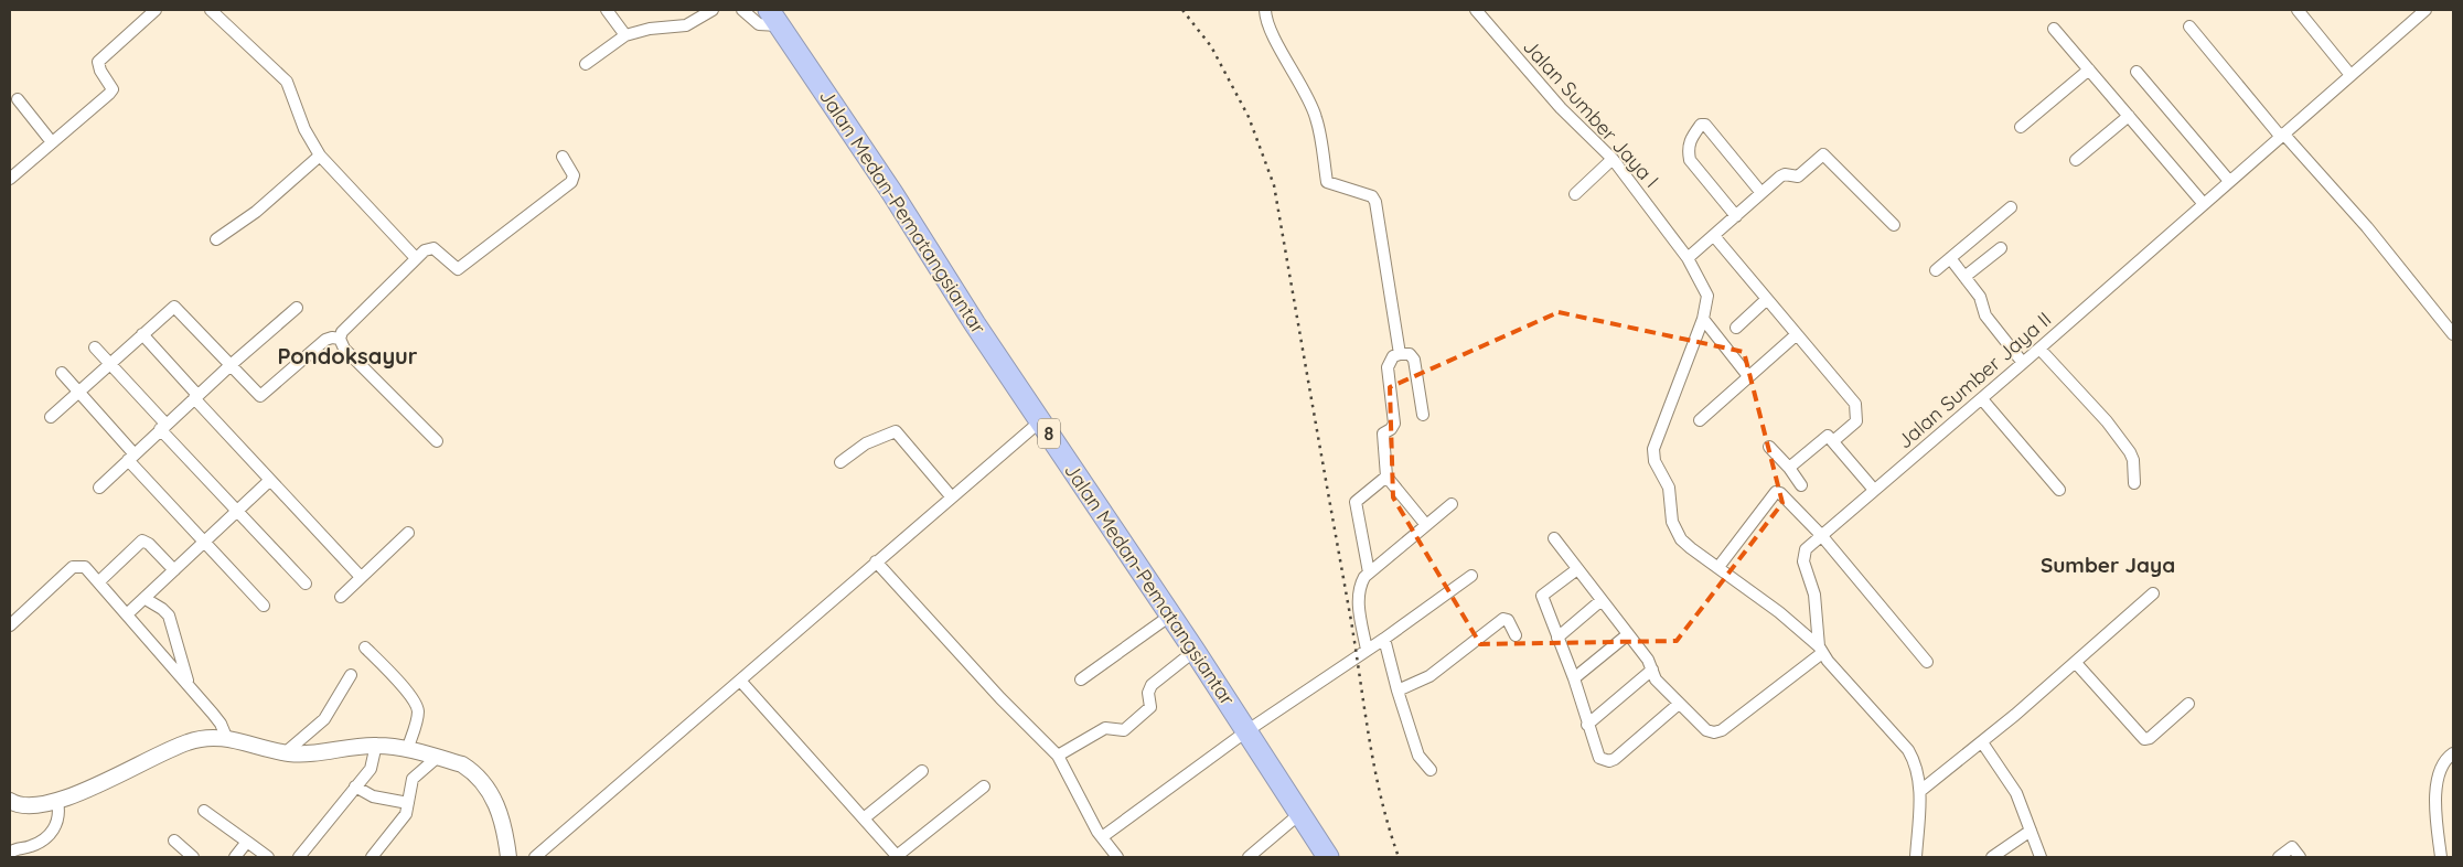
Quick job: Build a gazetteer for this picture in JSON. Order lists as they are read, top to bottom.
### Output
{
  "streets": {
    "highway": ["Jalan Medan-Pematangsiantar", "8"],
    "street": ["Jalan Sumber Jaya I", "Jalan Sumber Jaya II"]
  },
  "crossings": [
    ["Jalan Sumber Jaya I", "Jalan Sumber Jaya II"]
  ],
  "districts": ["Pondoksayur", "Sumber Jaya"]
}
